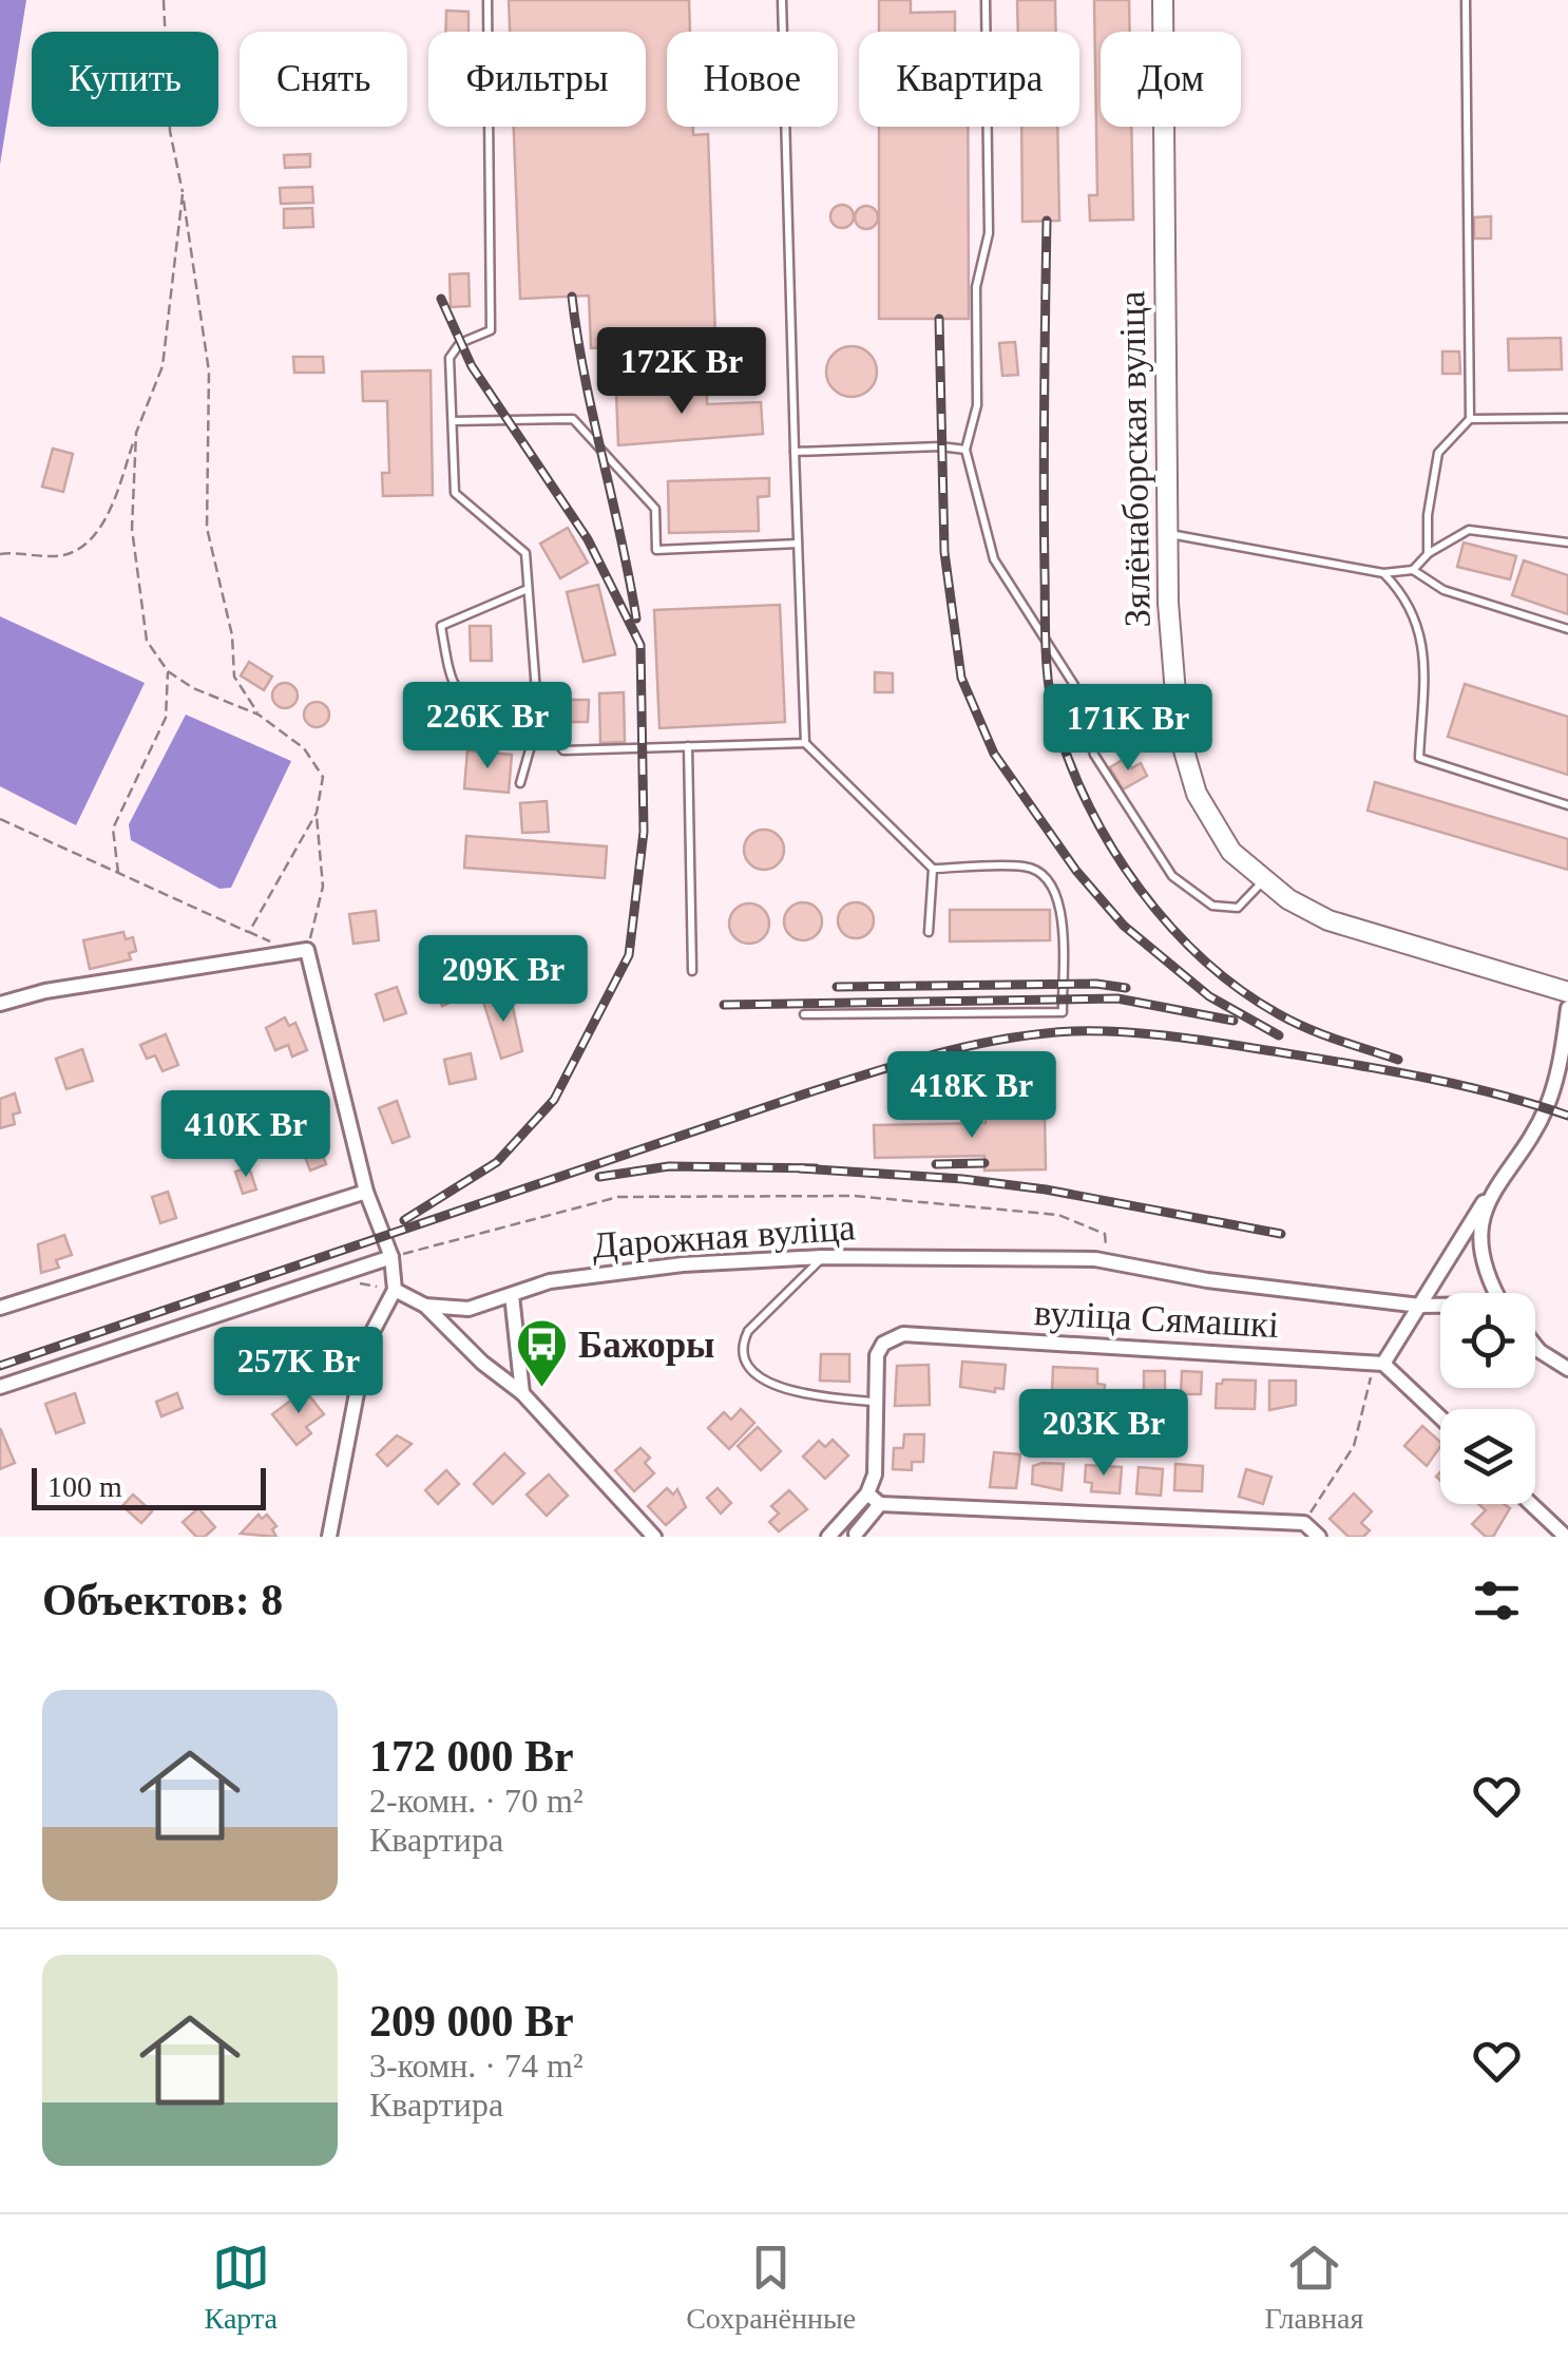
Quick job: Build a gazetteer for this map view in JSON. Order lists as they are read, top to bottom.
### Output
{
  "streets": {
    "main road": ["Зялёнаборская вуліца"],
    "street": ["Дарожная вуліца", "вуліца Сямашкі"]
  },
  "places": {
    "bus stop": ["Бажоры"]
  },
  "scale_bar": "100 m",
  "page": {
    "chip": [
      "Купить",
      "Снять",
      "Фильтры",
      "Новое",
      "Квартира",
      "Дом"
    ],
    "price": [
      "172K Br",
      "226K Br",
      "171K Br",
      "209K Br",
      "418K Br",
      "410K Br",
      "257K Br",
      "203K Br"
    ],
    "scale": "100 m",
    "heading": "Объектов: 8",
    "list": [
      {
        "name": "172 000 Br",
        "note": "2-комн. · 70 m² · Квартира"
      },
      {
        "name": "209 000 Br",
        "note": "3-комн. · 74 m² · Квартира"
      }
    ],
    "tabs": ["Карта", "Сохранённые", "Главная"]
  }
}
